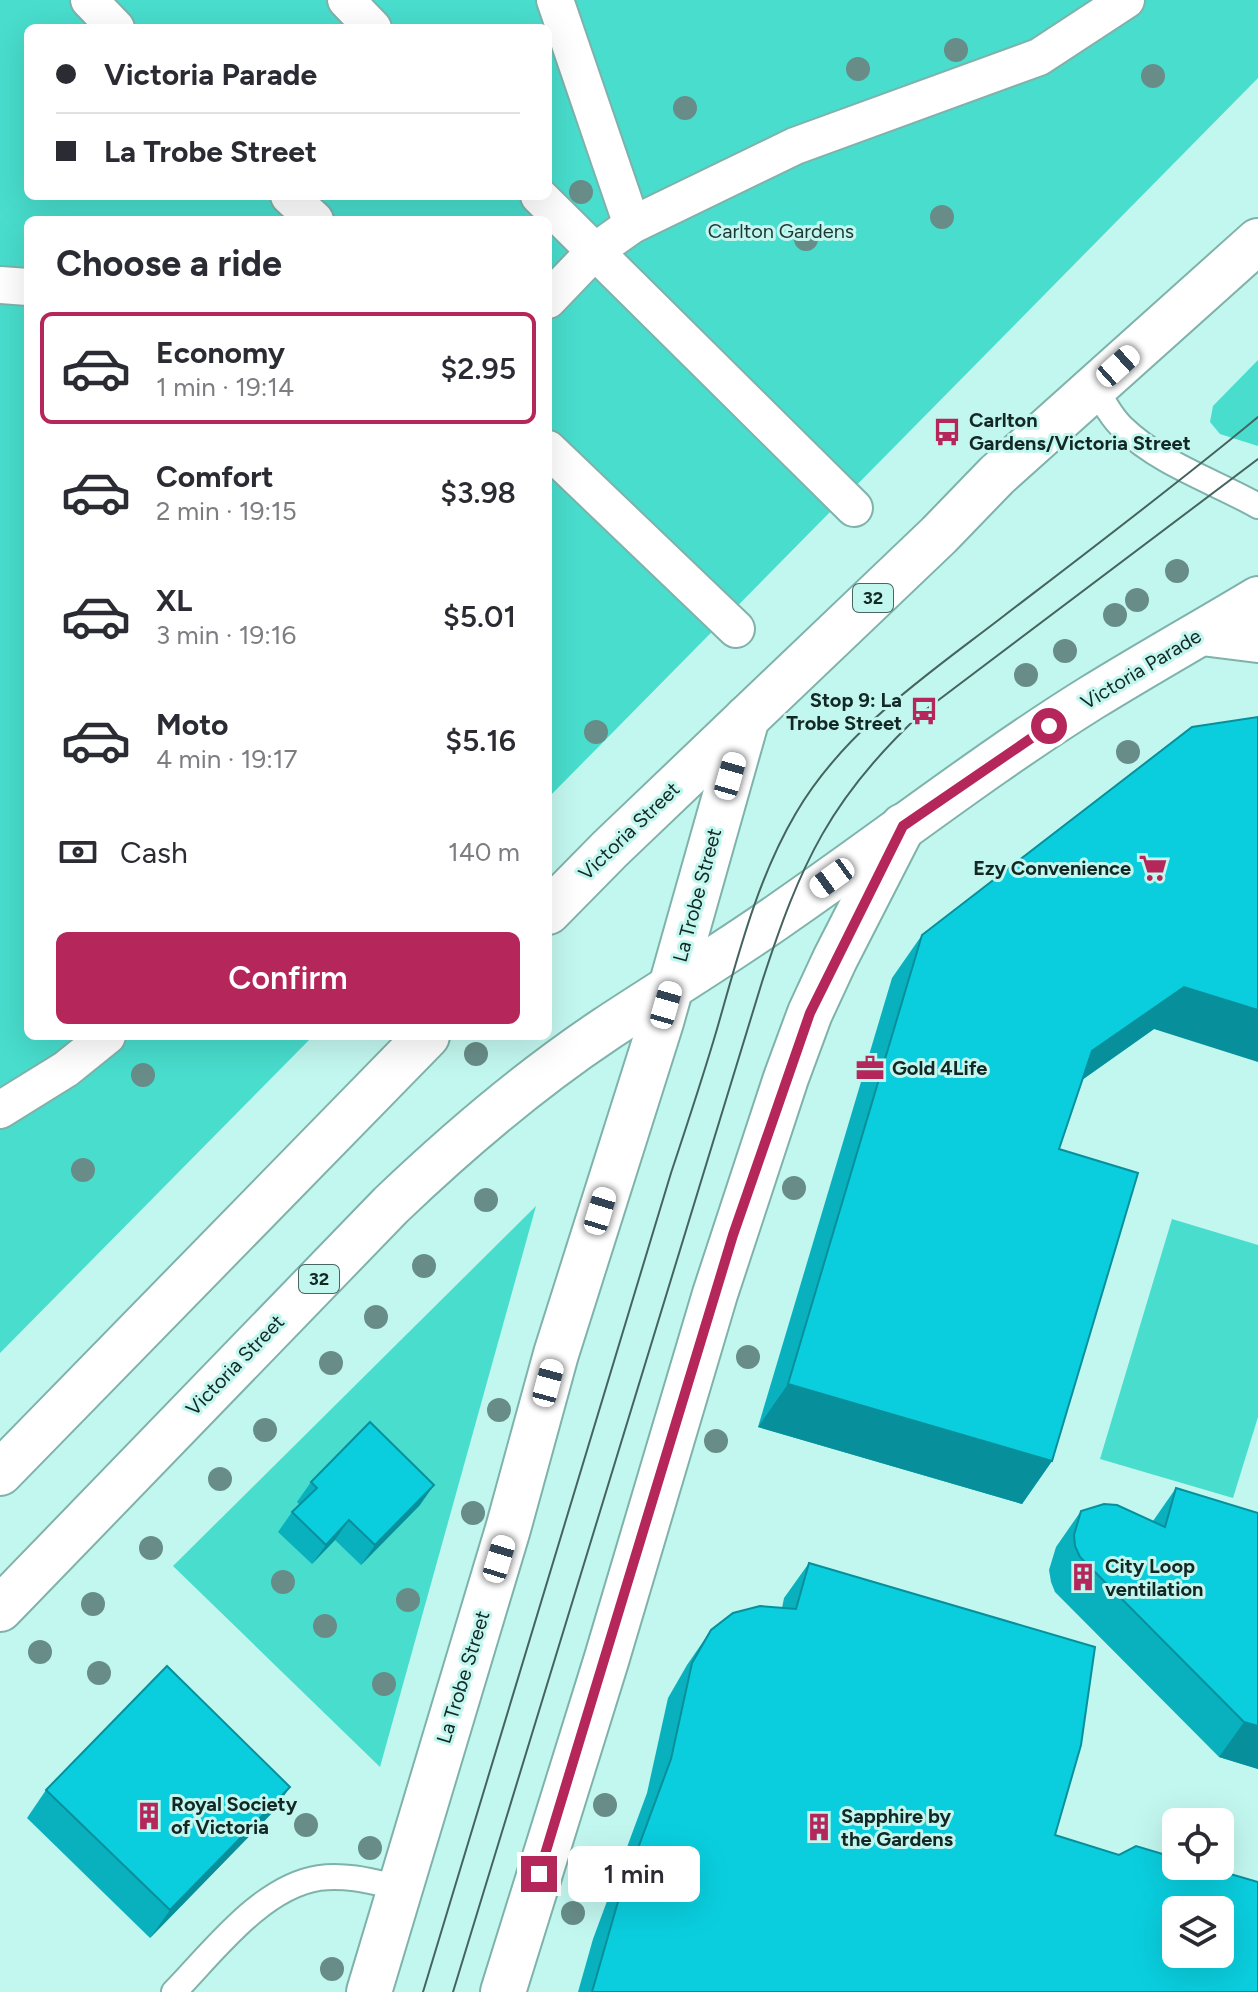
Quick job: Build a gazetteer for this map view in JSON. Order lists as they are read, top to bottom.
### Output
{
  "streets": {
    "main road": [
      "32",
      "Victoria Parade",
      "Victoria Street",
      "La Trobe Street"
    ]
  },
  "crossings": [
    ["32", "Victoria Street"],
    ["32", "La Trobe Street"],
    ["Victoria Parade", "Victoria Street"],
    ["Victoria Parade", "La Trobe Street"],
    ["Victoria Street", "La Trobe Street"]
  ],
  "parks": ["Carlton Gardens"],
  "places": {
    "bus stop": ["Carlton Gardens/Victoria Street", "Stop 9: La Trobe Street"],
    "supermarket": ["Ezy Convenience"],
    "office": ["Gold 4Life"],
    "building": ["City Loop ventilation", "Royal Society of Victoria", "Sapphire by the Gardens"]
  },
  "page": {
    "banner": ["Victoria Parade", "La Trobe Street"],
    "heading": "Choose a ride",
    "list": [
      {
        "name": "Economy",
        "note": "1 min · 19:14",
        "value": "$2.95"
      },
      {
        "name": "Comfort",
        "note": "2 min · 19:15",
        "value": "$3.98"
      },
      {
        "name": "XL",
        "note": "3 min · 19:16",
        "value": "$5.01"
      },
      {
        "name": "Moto",
        "note": "4 min · 19:17",
        "value": "$5.16"
      }
    ],
    "pay": ["Cash", "140 m"],
    "buttons": "Confirm",
    "bubble": "1 min"
  }
}
